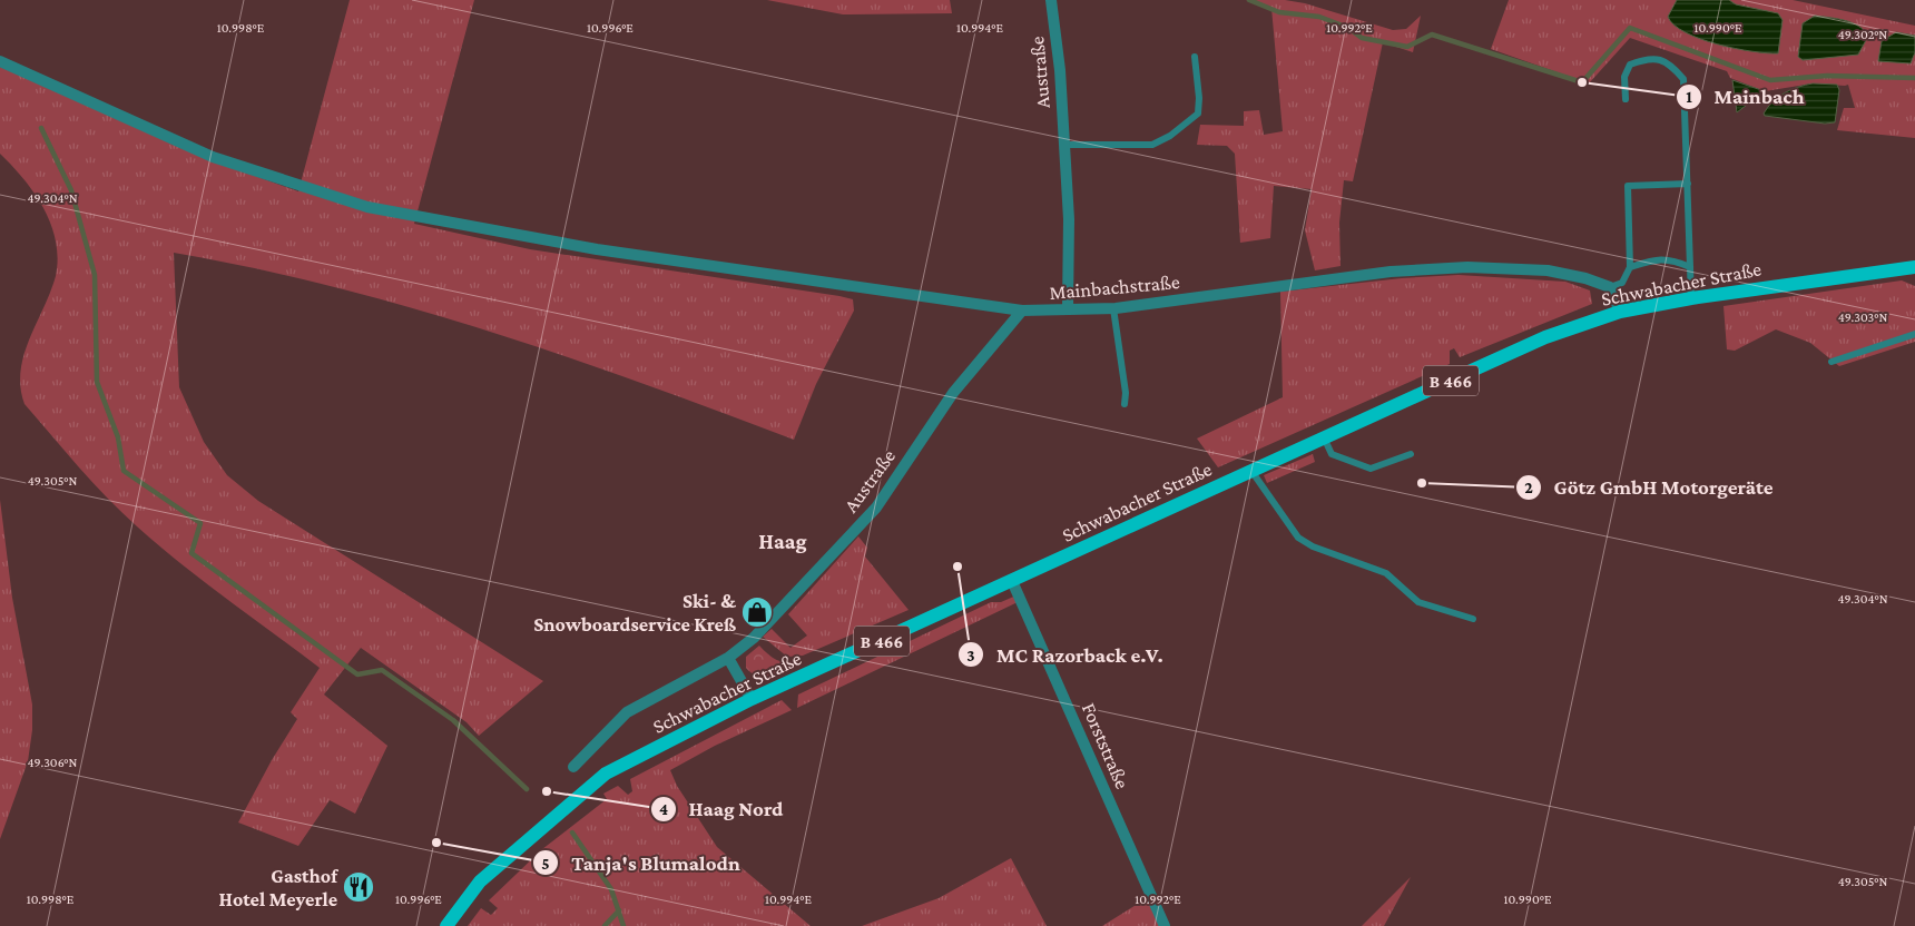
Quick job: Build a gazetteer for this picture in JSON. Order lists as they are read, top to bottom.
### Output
{
  "streets": {
    "main road": ["Schwabacher Straße", "B 466"],
    "street": ["Austraße", "Mainbachstraße", "Forststraße"]
  },
  "crossings": [
    ["Austraße", "Mainbachstraße"],
    ["Schwabacher Straße", "Forststraße"]
  ],
  "districts": ["Haag"],
  "places": {
    "other": [
      "Mainbach",
      "Götz GmbH Motorgeräte",
      "MC Razorback e.V.",
      "Haag Nord",
      "Tanja's Blumalodn"
    ],
    "shop": ["Ski- & Snowboardservice Kreß"],
    "restaurant": ["Gasthof Hotel Meyerle"]
  },
  "coordinates": [
    "10.998°E",
    "10.996°E",
    "10.994°E",
    "10.992°E",
    "10.990°E",
    "49.302°N",
    "49.304°N",
    "49.303°N",
    "49.305°N",
    "49.306°N"
  ]
}
